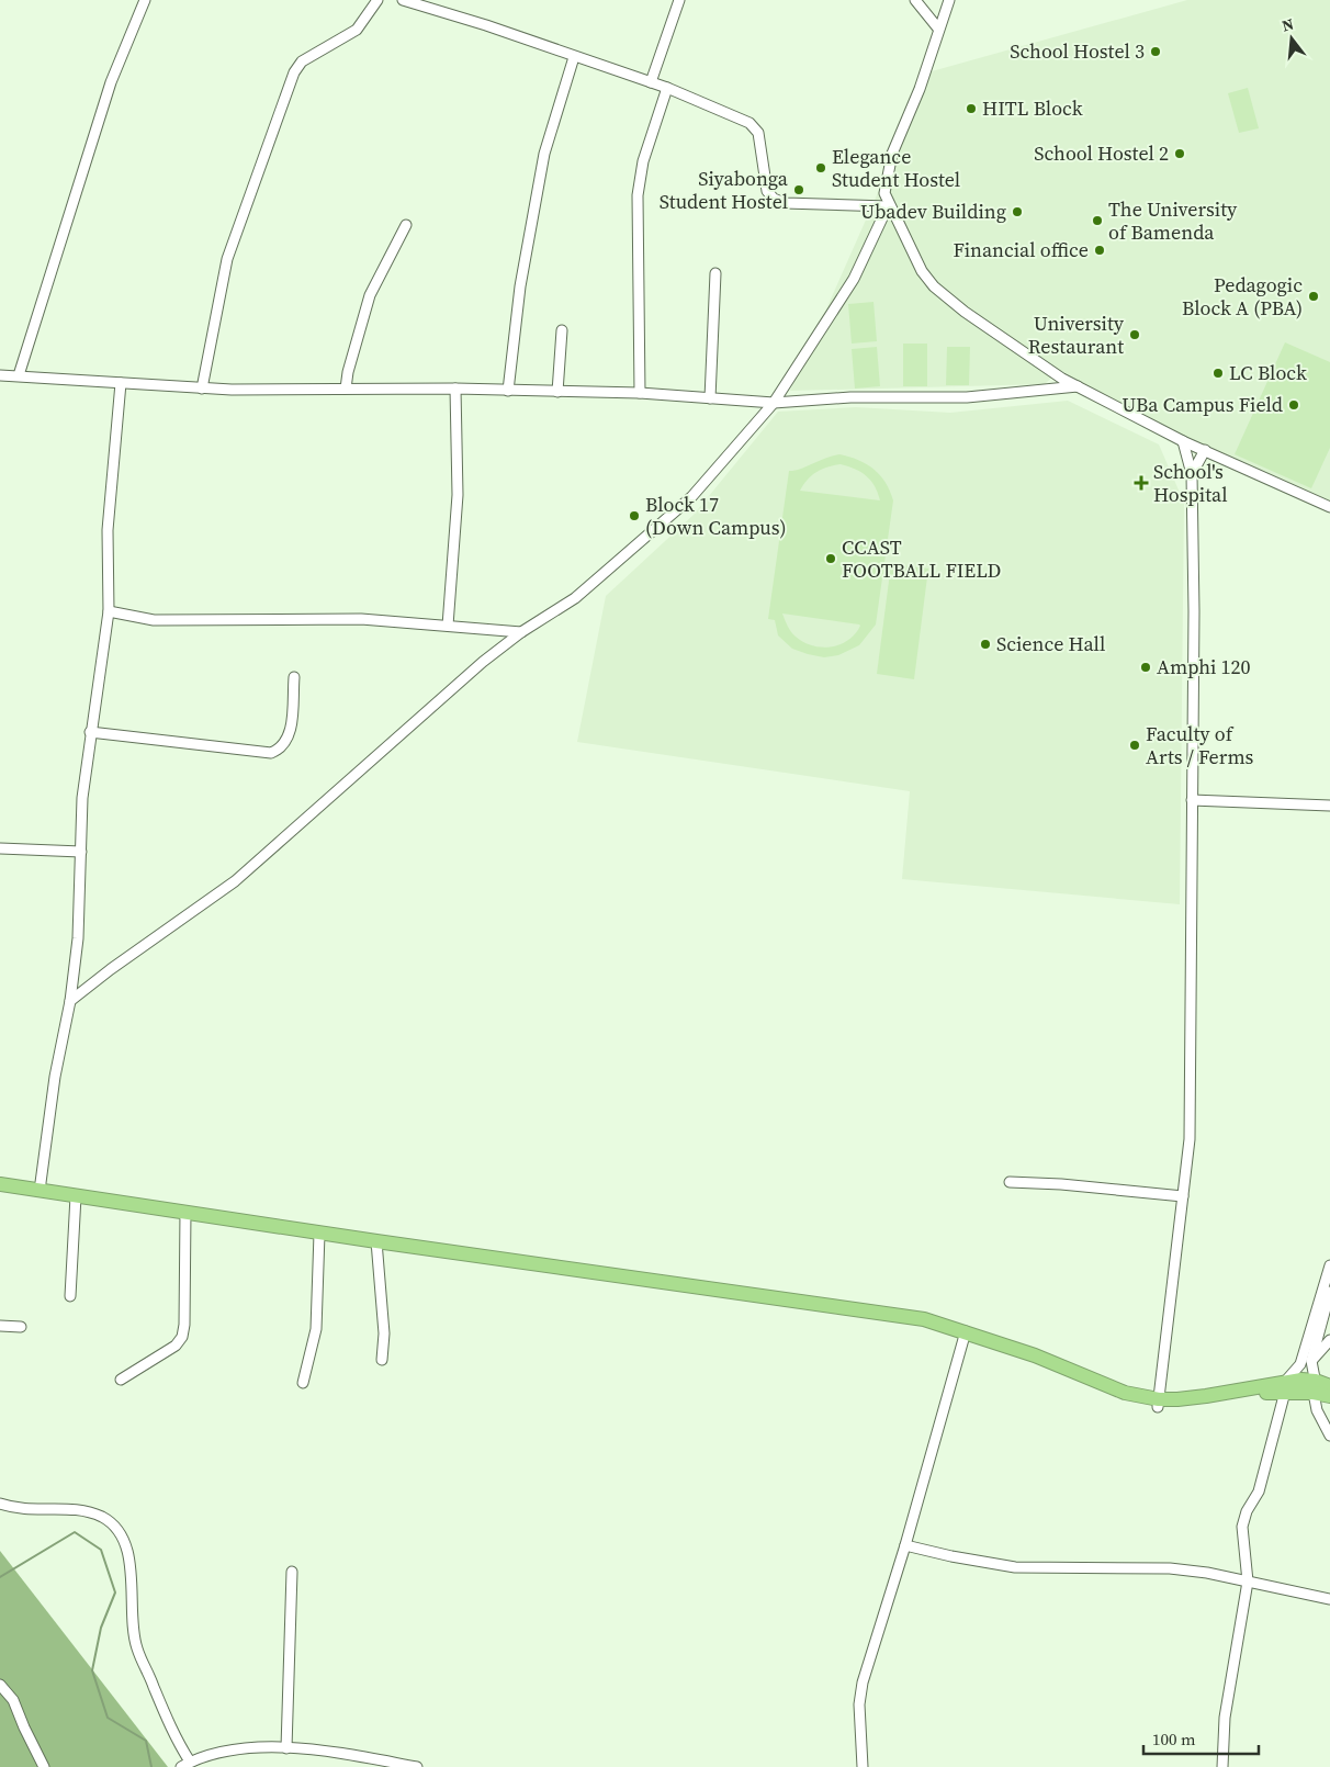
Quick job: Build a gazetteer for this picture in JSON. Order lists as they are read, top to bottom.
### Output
{
  "places": {
    "other": [
      "School Hostel 3",
      "HITL Block",
      "School Hostel 2",
      "Elegance Student Hostel",
      "Siyabonga Student Hostel",
      "Ubadev Building",
      "The University of Bamenda",
      "Financial office",
      "Pedagogic Block A (PBA)",
      "University Restaurant",
      "LC Block",
      "UBa Campus Field",
      "Block 17 (Down Campus)",
      "CCAST FOOTBALL FIELD",
      "Science Hall",
      "Amphi 120",
      "Faculty of Arts / Ferms"
    ],
    "health": ["School's Hospital"]
  },
  "scale_bar": "100 m",
  "north": "top"
}
